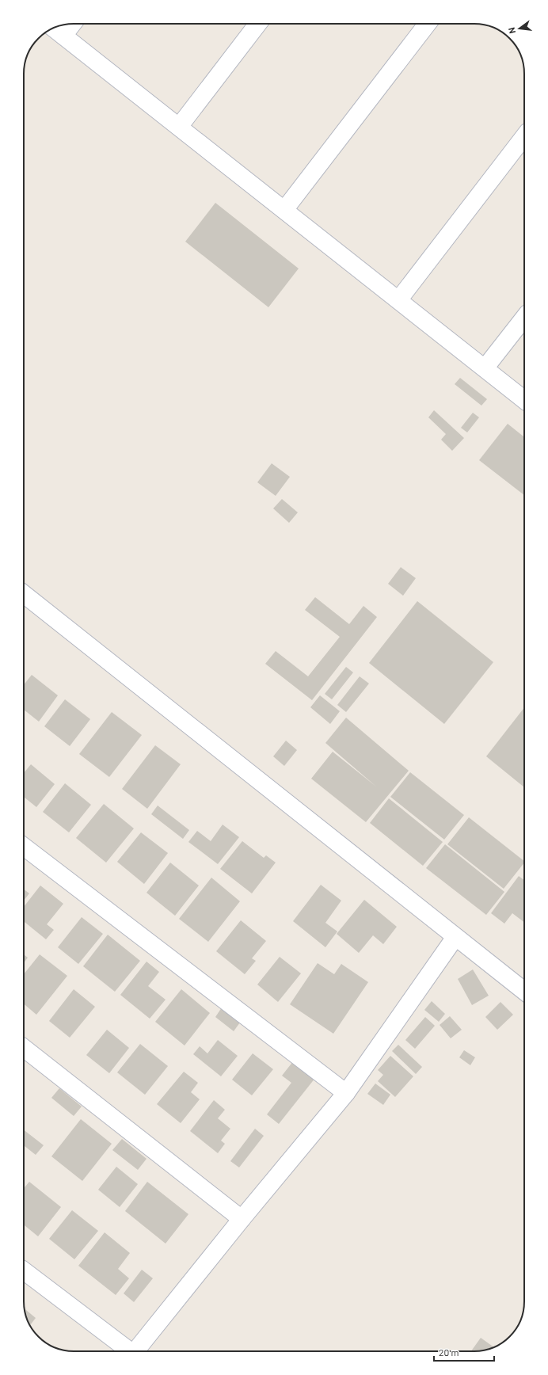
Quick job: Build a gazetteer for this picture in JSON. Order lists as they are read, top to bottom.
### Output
{
  "scale_bar": "20 m",
  "north": "left"
}
